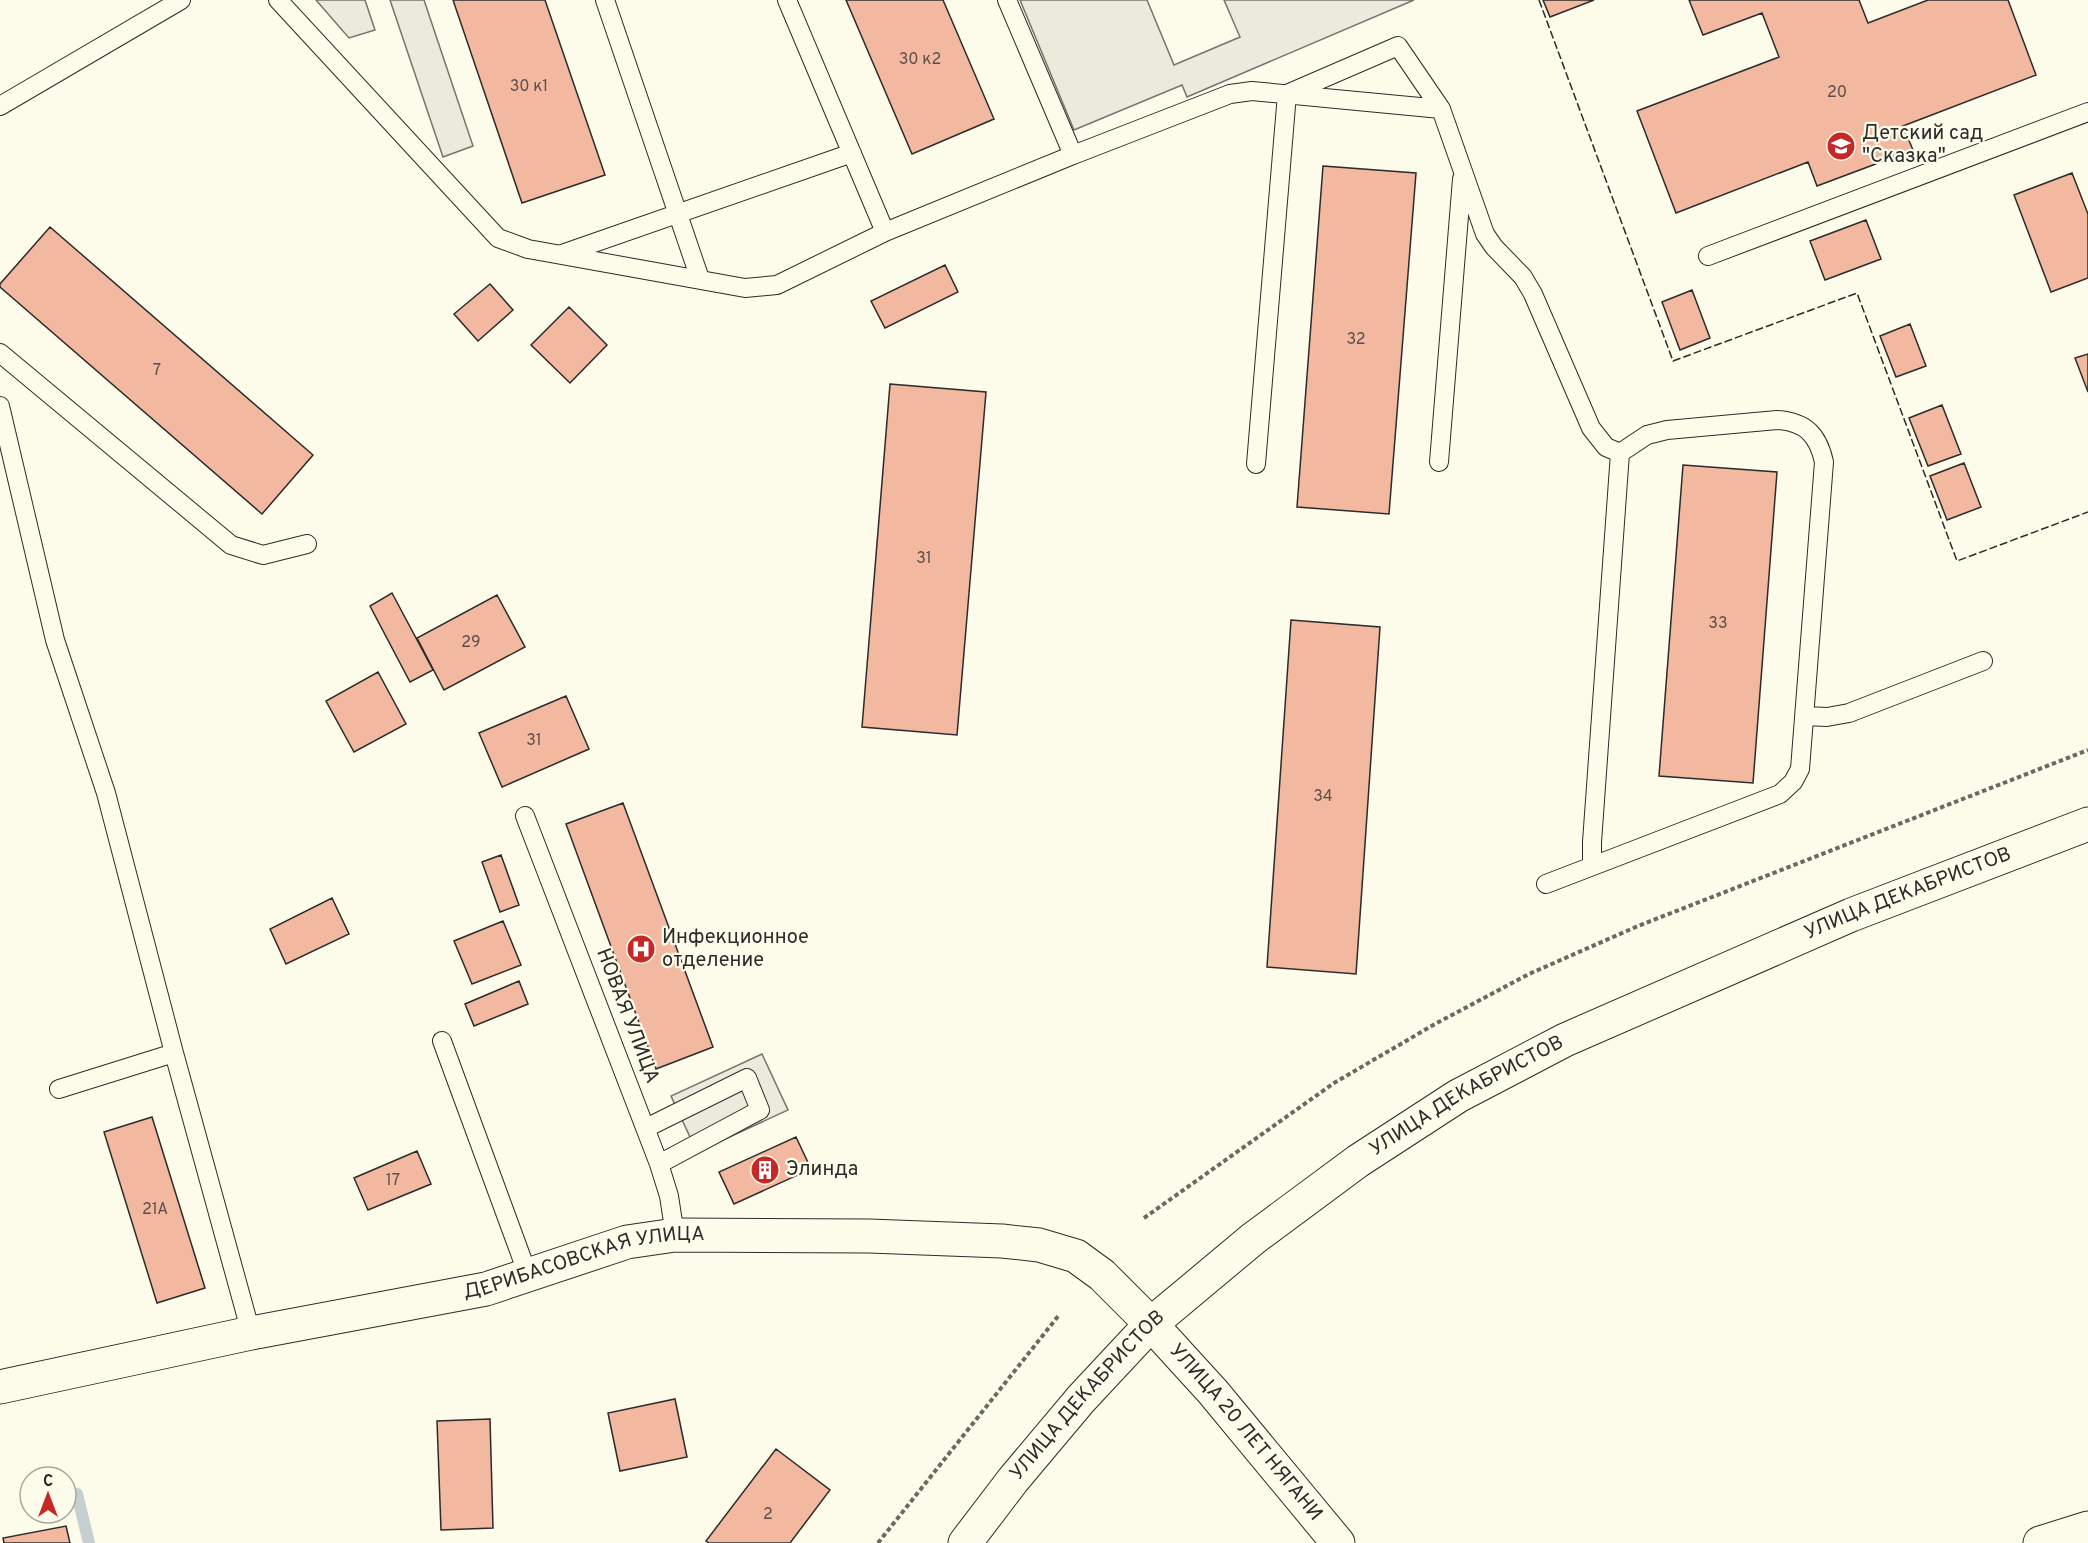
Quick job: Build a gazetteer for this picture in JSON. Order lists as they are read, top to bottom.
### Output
{
  "streets": {
    "street": ["УЛИЦА ДЕКАБРИСТОВ", "ДЕРИБАСОВСКАЯ УЛИЦА", "УЛИЦА 20 ЛЕТ НЯГАНИ"],
    "lane": ["НОВАЯ УЛИЦА"]
  },
  "crossings": [
    ["УЛИЦА ДЕКАБРИСТОВ", "ДЕРИБАСОВСКАЯ УЛИЦА"],
    ["УЛИЦА ДЕКАБРИСТОВ", "УЛИЦА 20 ЛЕТ НЯГАНИ"],
    ["НОВАЯ УЛИЦА", "ДЕРИБАСОВСКАЯ УЛИЦА"],
    ["ДЕРИБАСОВСКАЯ УЛИЦА", "УЛИЦА 20 ЛЕТ НЯГАНИ"]
  ],
  "places": {
    "school or university": ["Детский сад \"Сказка\""],
    "hospital": ["Инфекционное отделение"],
    "building": ["Элинда"]
  },
  "house_numbers": [
    "30 к2",
    "30 к1",
    "20",
    "32",
    "7",
    "31",
    "33",
    "29",
    "31",
    "34",
    "17",
    "21А",
    "2"
  ],
  "north": "top"
}
